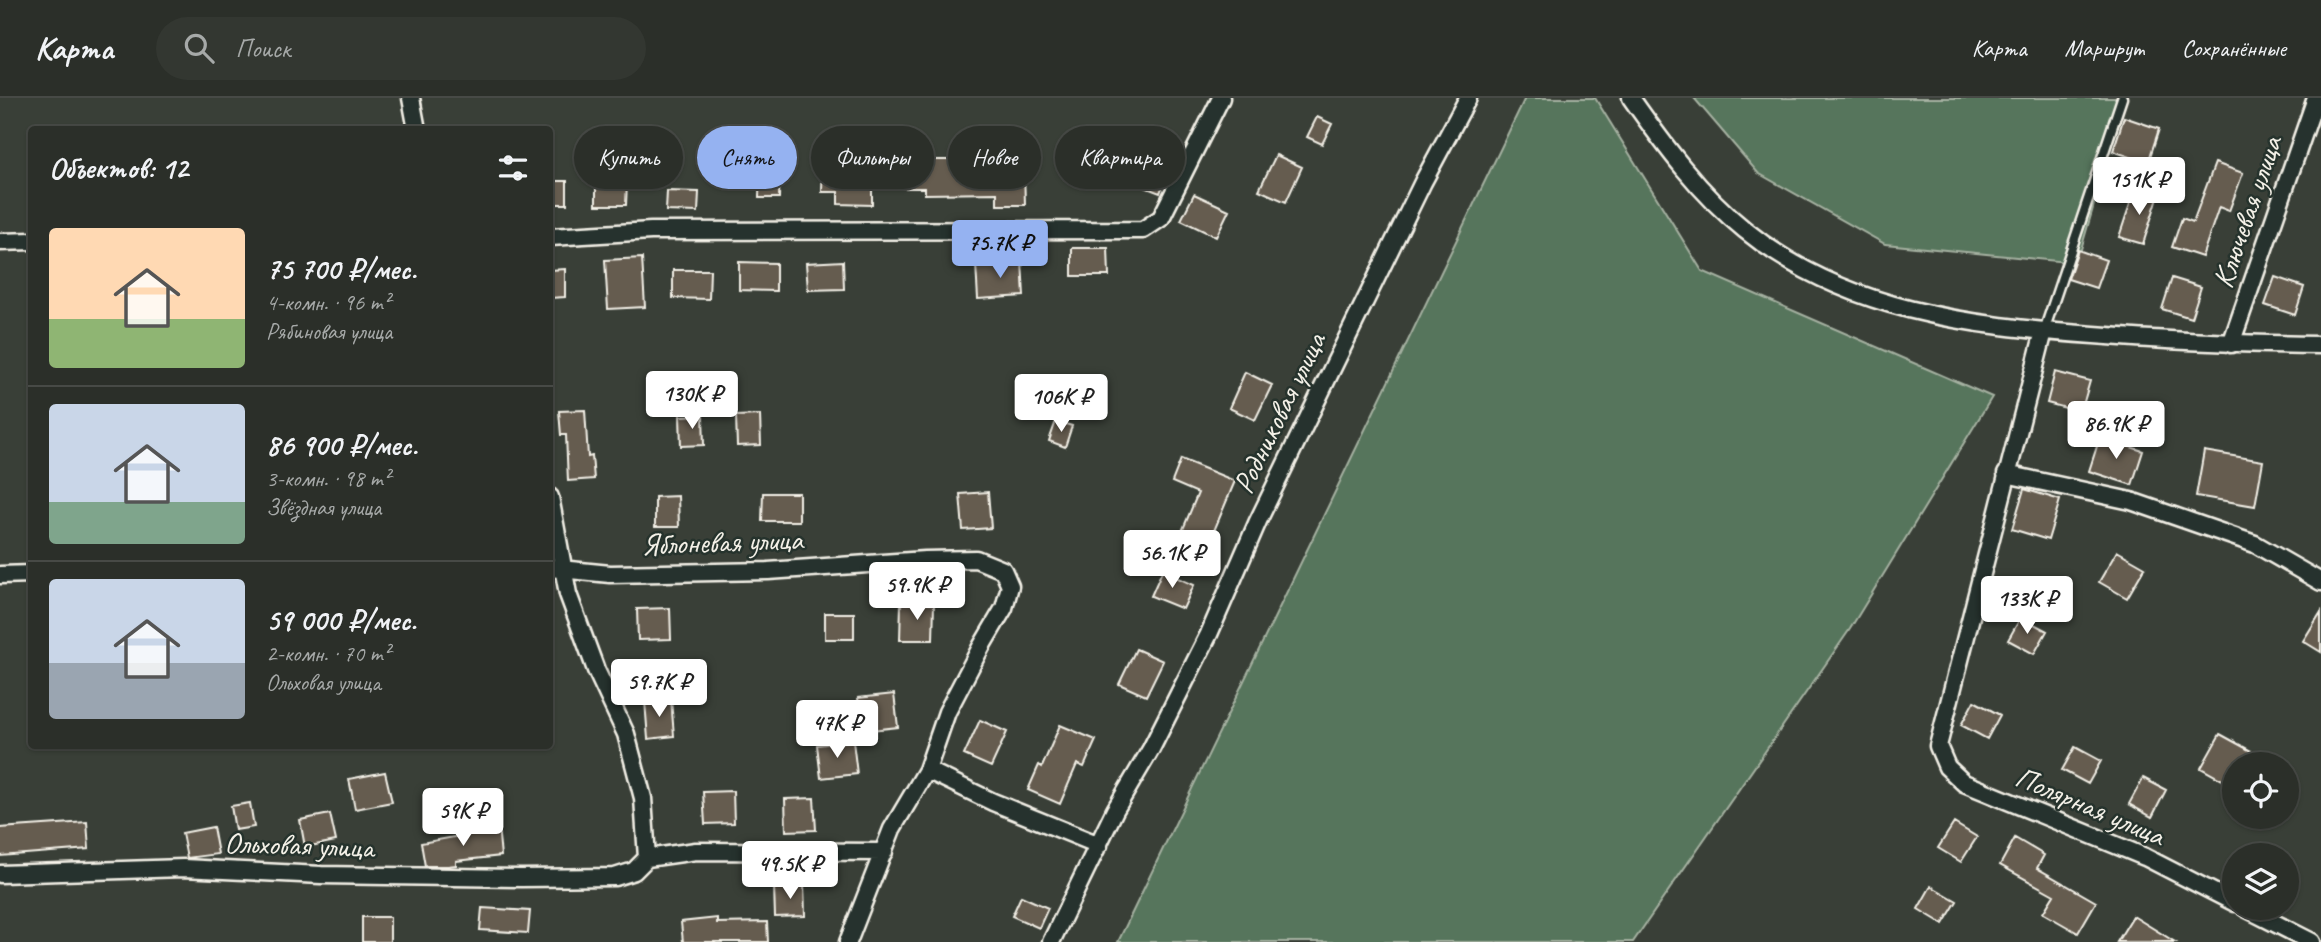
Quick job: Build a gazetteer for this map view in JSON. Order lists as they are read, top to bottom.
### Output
{
  "streets": {
    "street": [
      "Ключевая улица",
      "Родниковая улица",
      "Яблоневая улица",
      "Полярная улица",
      "Ольховая улица"
    ]
  },
  "page": {
    "header": "Карта",
    "search": "Поиск",
    "nav": ["Карта", "Маршрут", "Сохранённые"],
    "chip": [
      "Купить",
      "Снять",
      "Фильтры",
      "Новое",
      "Квартира"
    ],
    "heading": "Объектов: 12",
    "price": [
      "151K ₽",
      "75.7K ₽",
      "130K ₽",
      "106K ₽",
      "86.9K ₽",
      "56.1K ₽",
      "59.9K ₽",
      "133K ₽",
      "59.7K ₽",
      "47K ₽",
      "59K ₽",
      "49.5K ₽"
    ],
    "list": [
      {
        "name": "75 700 ₽/мес.",
        "note": "4-комн. · 96 m² · Рябиновая улица"
      },
      {
        "name": "86 900 ₽/мес.",
        "note": "3-комн. · 98 m² · Звёздная улица"
      },
      {
        "name": "59 000 ₽/мес.",
        "note": "2-комн. · 70 m² · Ольховая улица"
      }
    ]
  }
}
